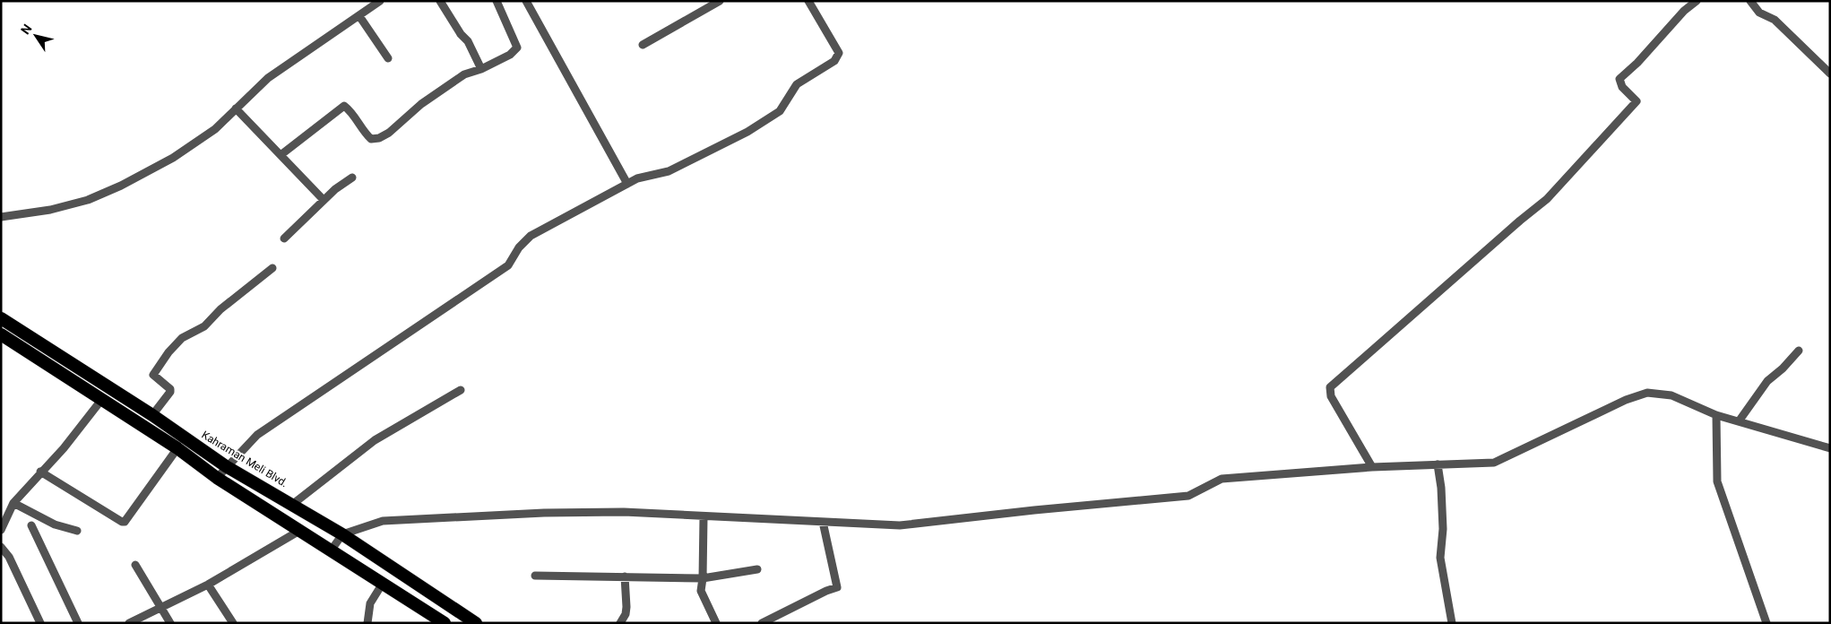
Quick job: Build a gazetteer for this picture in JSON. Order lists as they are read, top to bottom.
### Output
{
  "streets": {
    "highway": ["Kahraman Meli Blvd."]
  },
  "north": "top left"
}
